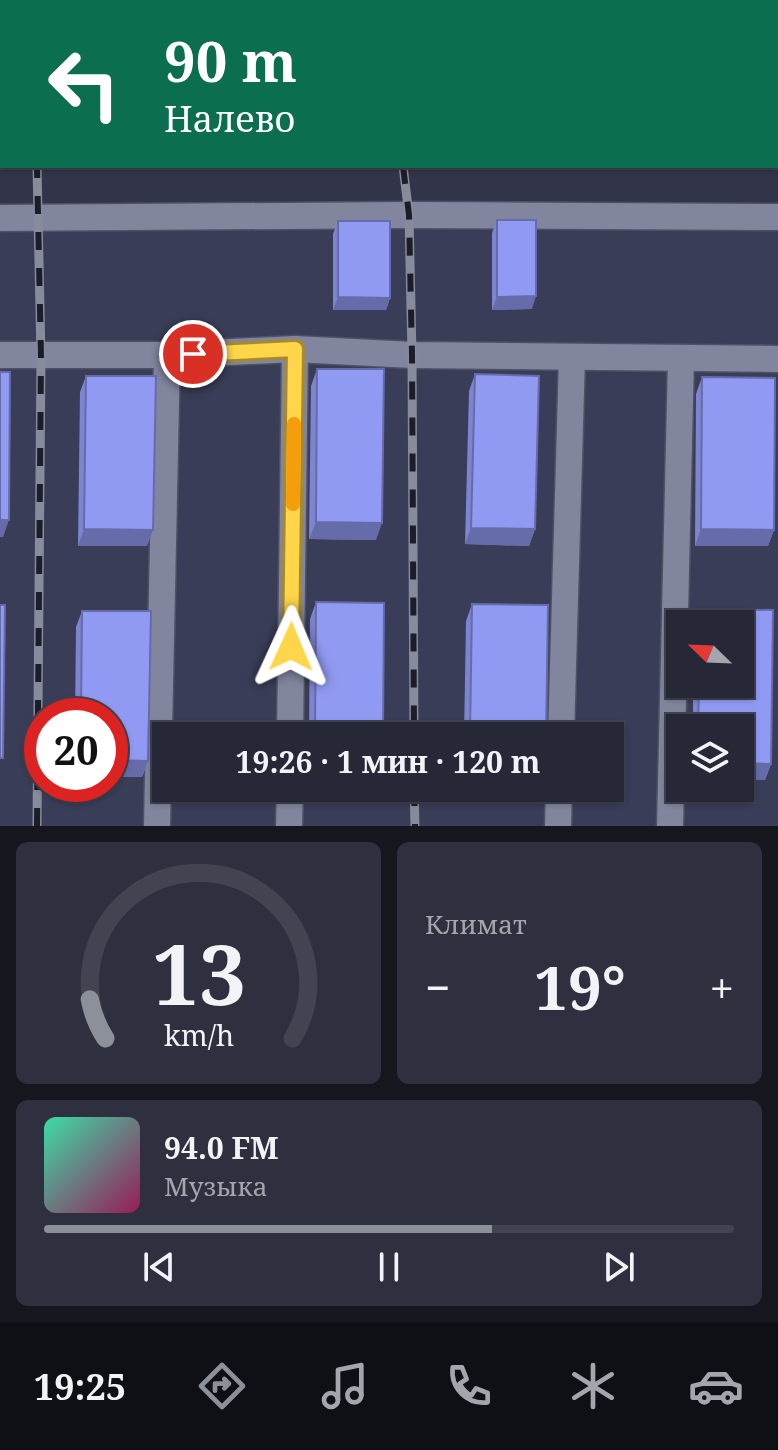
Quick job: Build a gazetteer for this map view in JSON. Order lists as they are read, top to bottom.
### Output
{
  "north": "top left",
  "page": {
    "turn": ["90 m", "Налево"],
    "limit": "20",
    "trip": "19:26 · 1 мин · 120 m",
    "tile": "Климат",
    "heat": ["−", "19°", "+"],
    "song": ["94.0 FM", "Музыка"],
    "tabs": "19:25",
    "gauge": ["13", "km/h"]
  }
}
